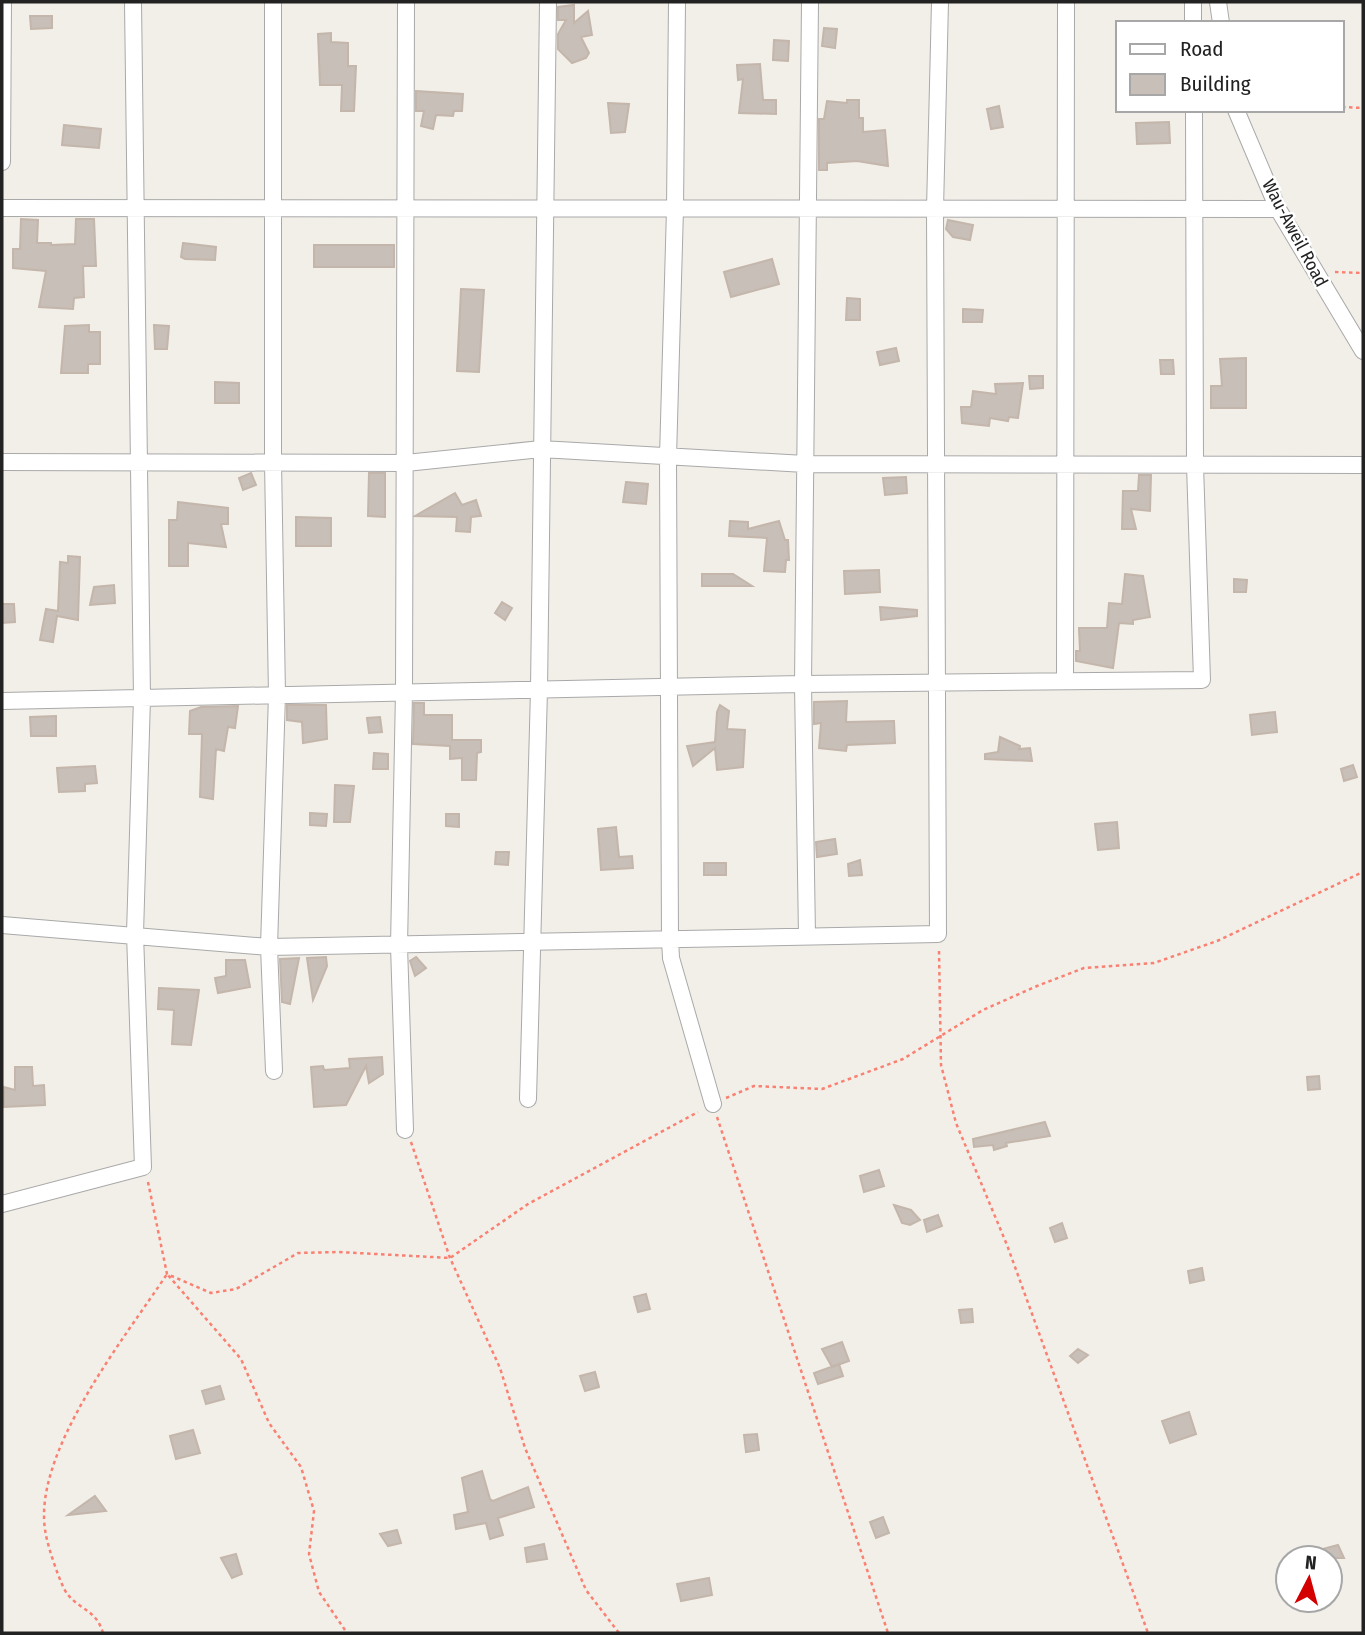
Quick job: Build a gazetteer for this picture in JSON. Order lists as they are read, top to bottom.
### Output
{
  "streets": {
    "street": ["Wau-Aweil Road"]
  },
  "legend": ["Road", "Building"],
  "north": "top"
}
